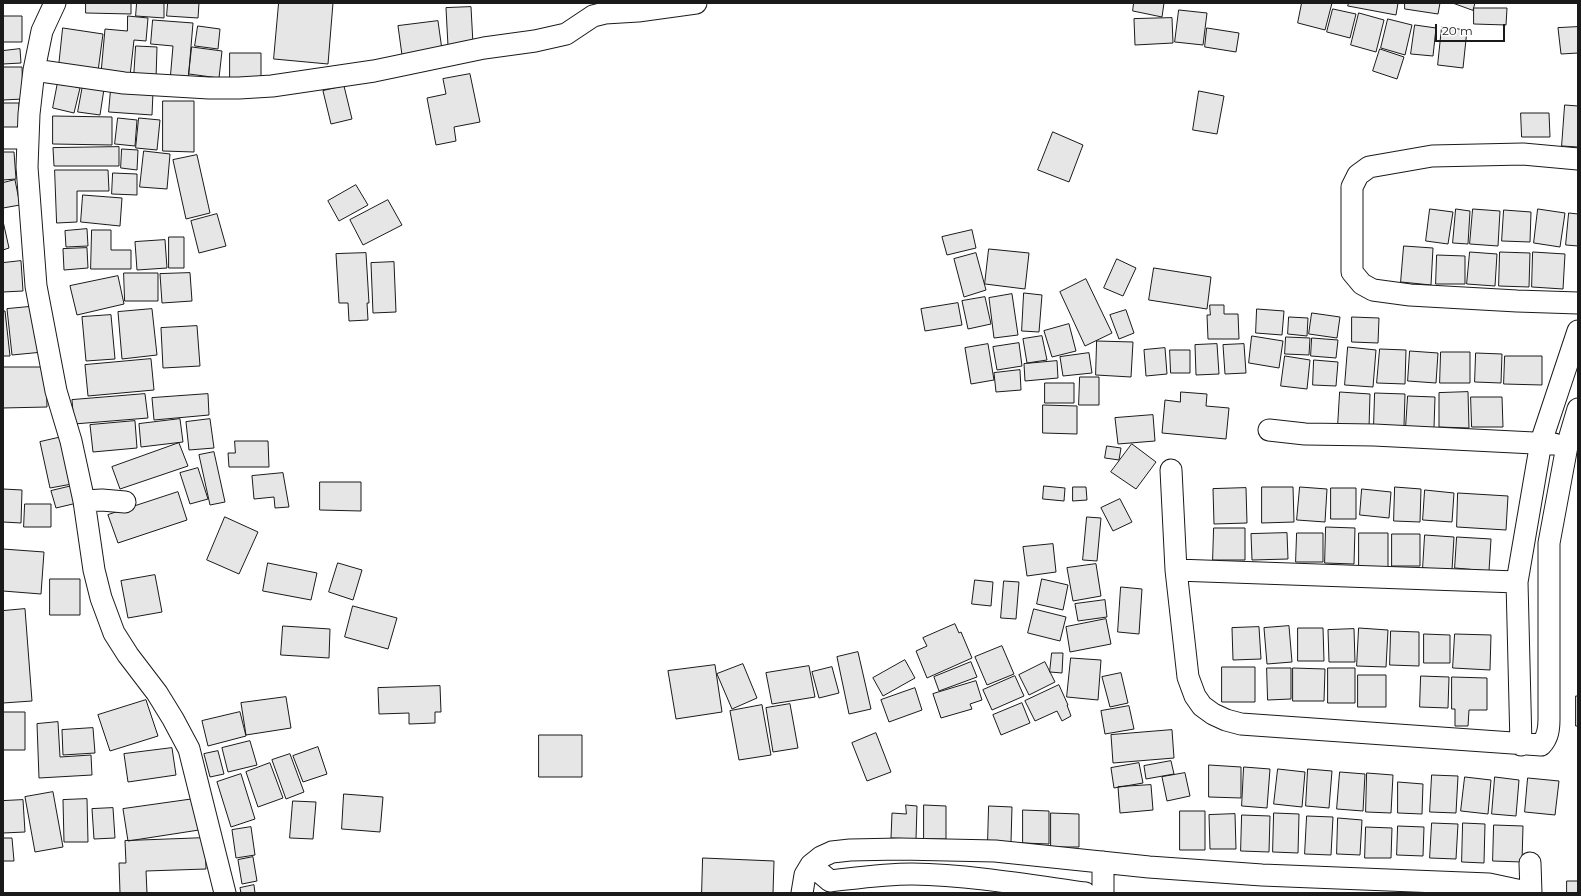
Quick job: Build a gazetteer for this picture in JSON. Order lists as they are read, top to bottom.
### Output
{
  "scale_bar": "20 m"
}
